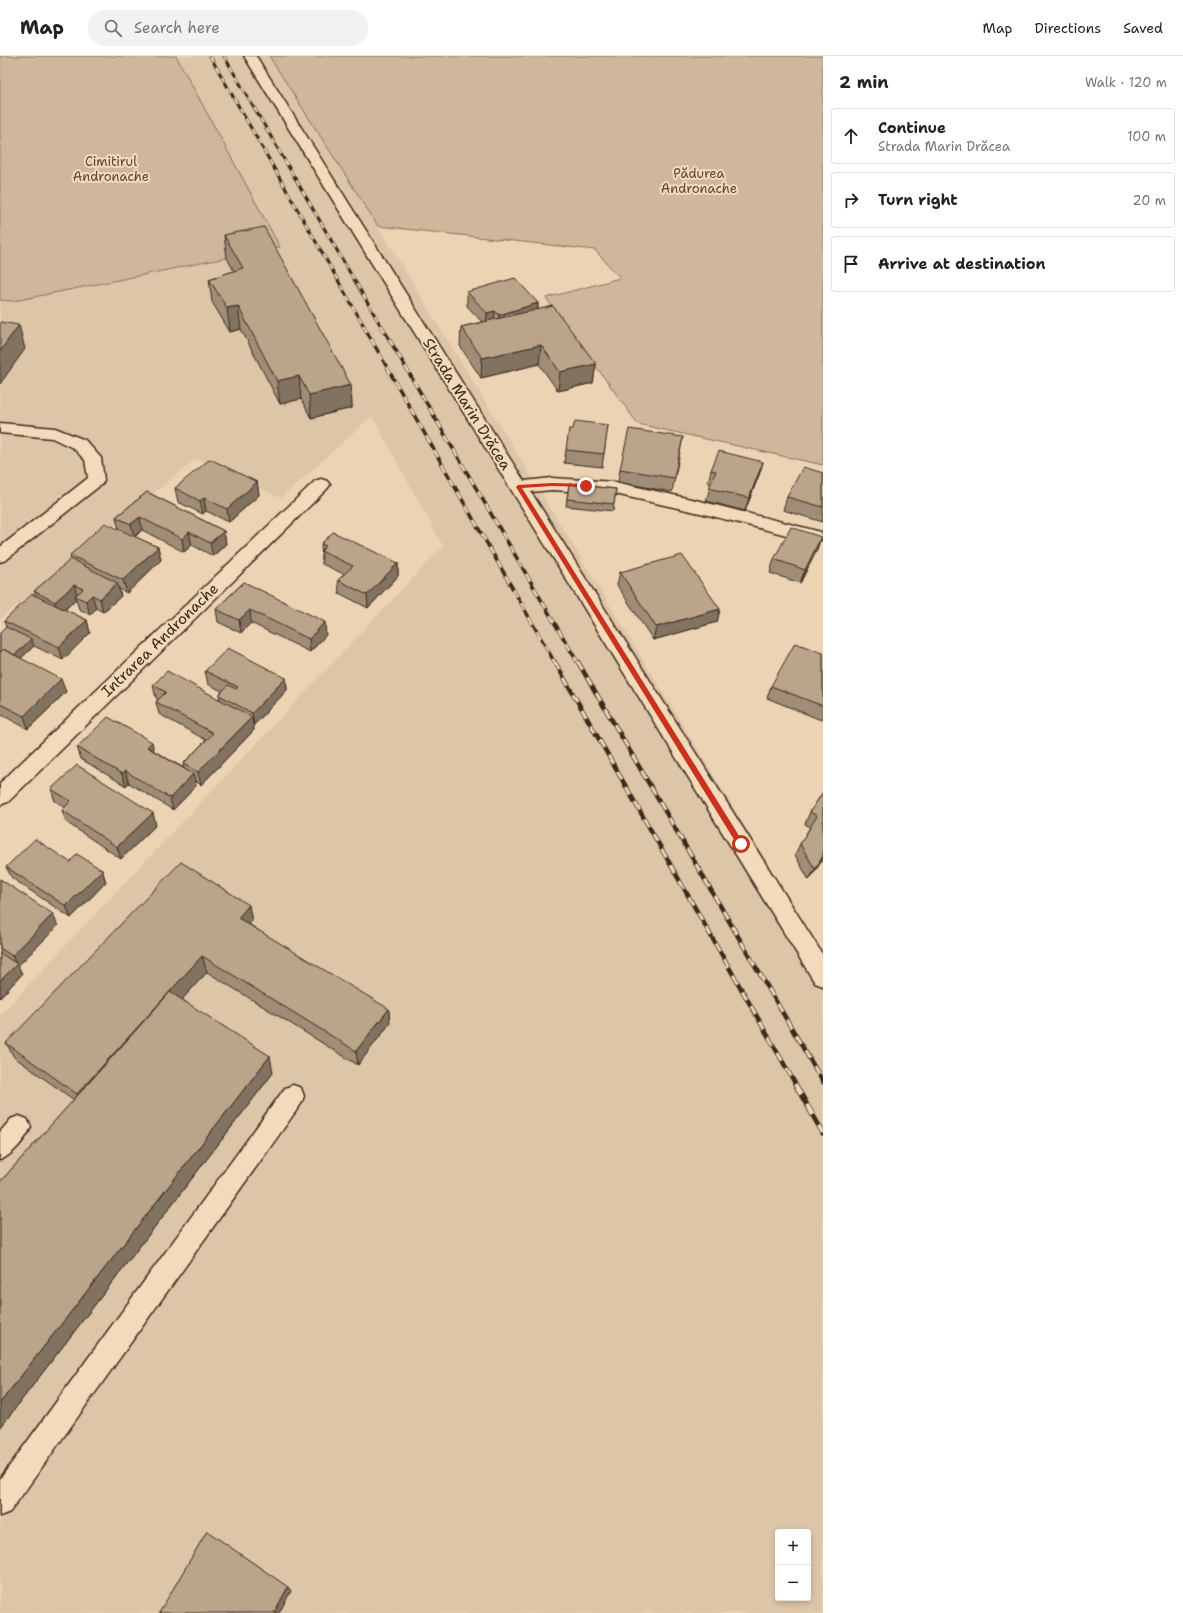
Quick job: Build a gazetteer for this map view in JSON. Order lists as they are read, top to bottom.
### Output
{
  "streets": {
    "street": ["Strada Marin Drăcea", "Intrarea Andronache"]
  },
  "parks": ["Cimitirul Andronache", "Pădurea Andronache"],
  "page": {
    "header": "Map",
    "search": "Search here",
    "nav": ["Map", "Directions", "Saved"],
    "heading": ["2 min", "Walk · 120 m"],
    "list": [
      ["Continue", "Strada Marin Drăcea", "100 m"],
      ["Turn right", "20 m"],
      "Arrive at destination"
    ],
    "map_buttons": ["+", "−"]
  }
}
